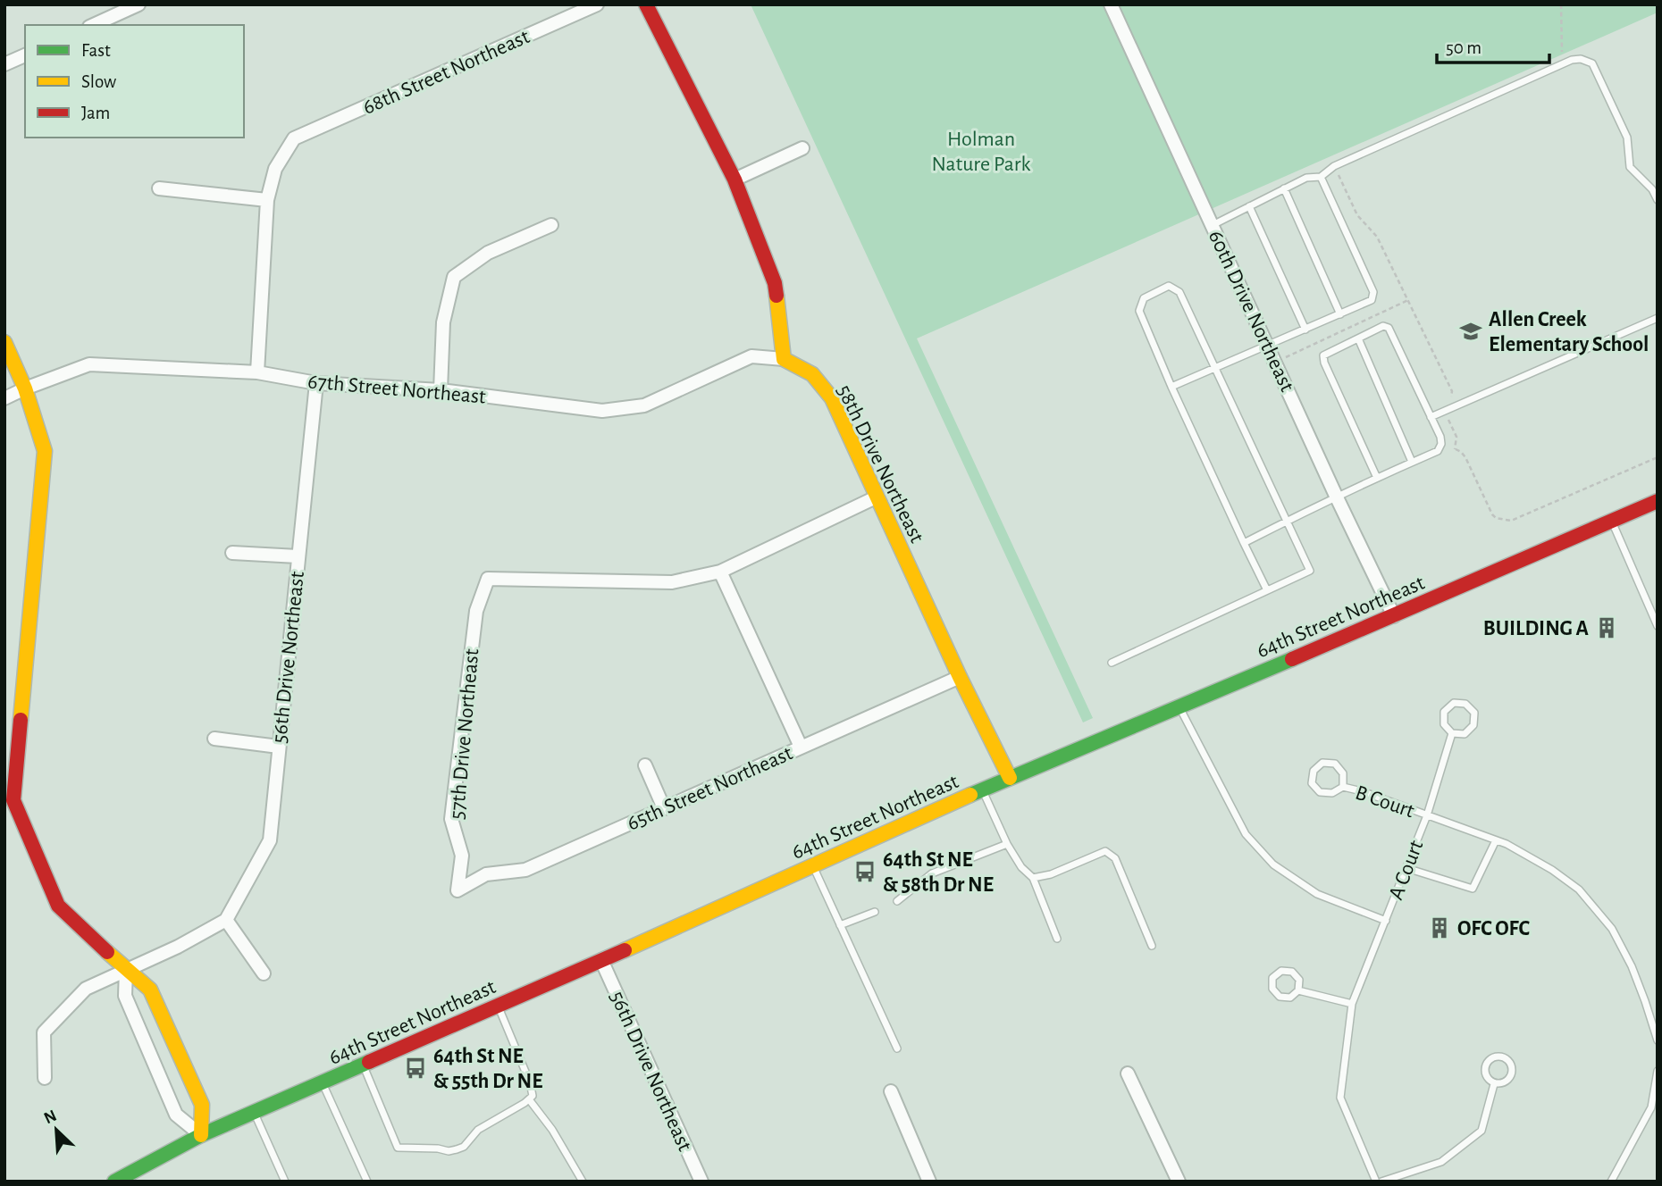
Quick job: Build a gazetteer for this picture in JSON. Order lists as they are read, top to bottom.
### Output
{
  "streets": {
    "street": [
      "68th Street Northeast",
      "60th Drive Northeast",
      "67th Street Northeast",
      "58th Drive Northeast",
      "64th Street Northeast",
      "56th Drive Northeast",
      "57th Drive Northeast",
      "65th Street Northeast"
    ],
    "lane": ["B Court", "A Court"]
  },
  "crossings": [
    ["60th Drive Northeast", "64th Street Northeast"],
    ["67th Street Northeast", "58th Drive Northeast"],
    ["67th Street Northeast", "56th Drive Northeast"],
    ["58th Drive Northeast", "64th Street Northeast"],
    ["58th Drive Northeast", "65th Street Northeast"],
    ["64th Street Northeast", "56th Drive Northeast"],
    ["57th Drive Northeast", "65th Street Northeast"],
    ["B Court", "A Court"]
  ],
  "parks": ["Holman Nature Park"],
  "places": {
    "school or university": ["Allen Creek Elementary School"],
    "building": ["BUILDING A", "OFC OFC"],
    "bus stop": ["64th St NE & 58th Dr NE", "64th St NE & 55th Dr NE"]
  },
  "legend": ["Fast", "Slow", "Jam"],
  "scale_bar": "50 m",
  "north": "top left"
}
